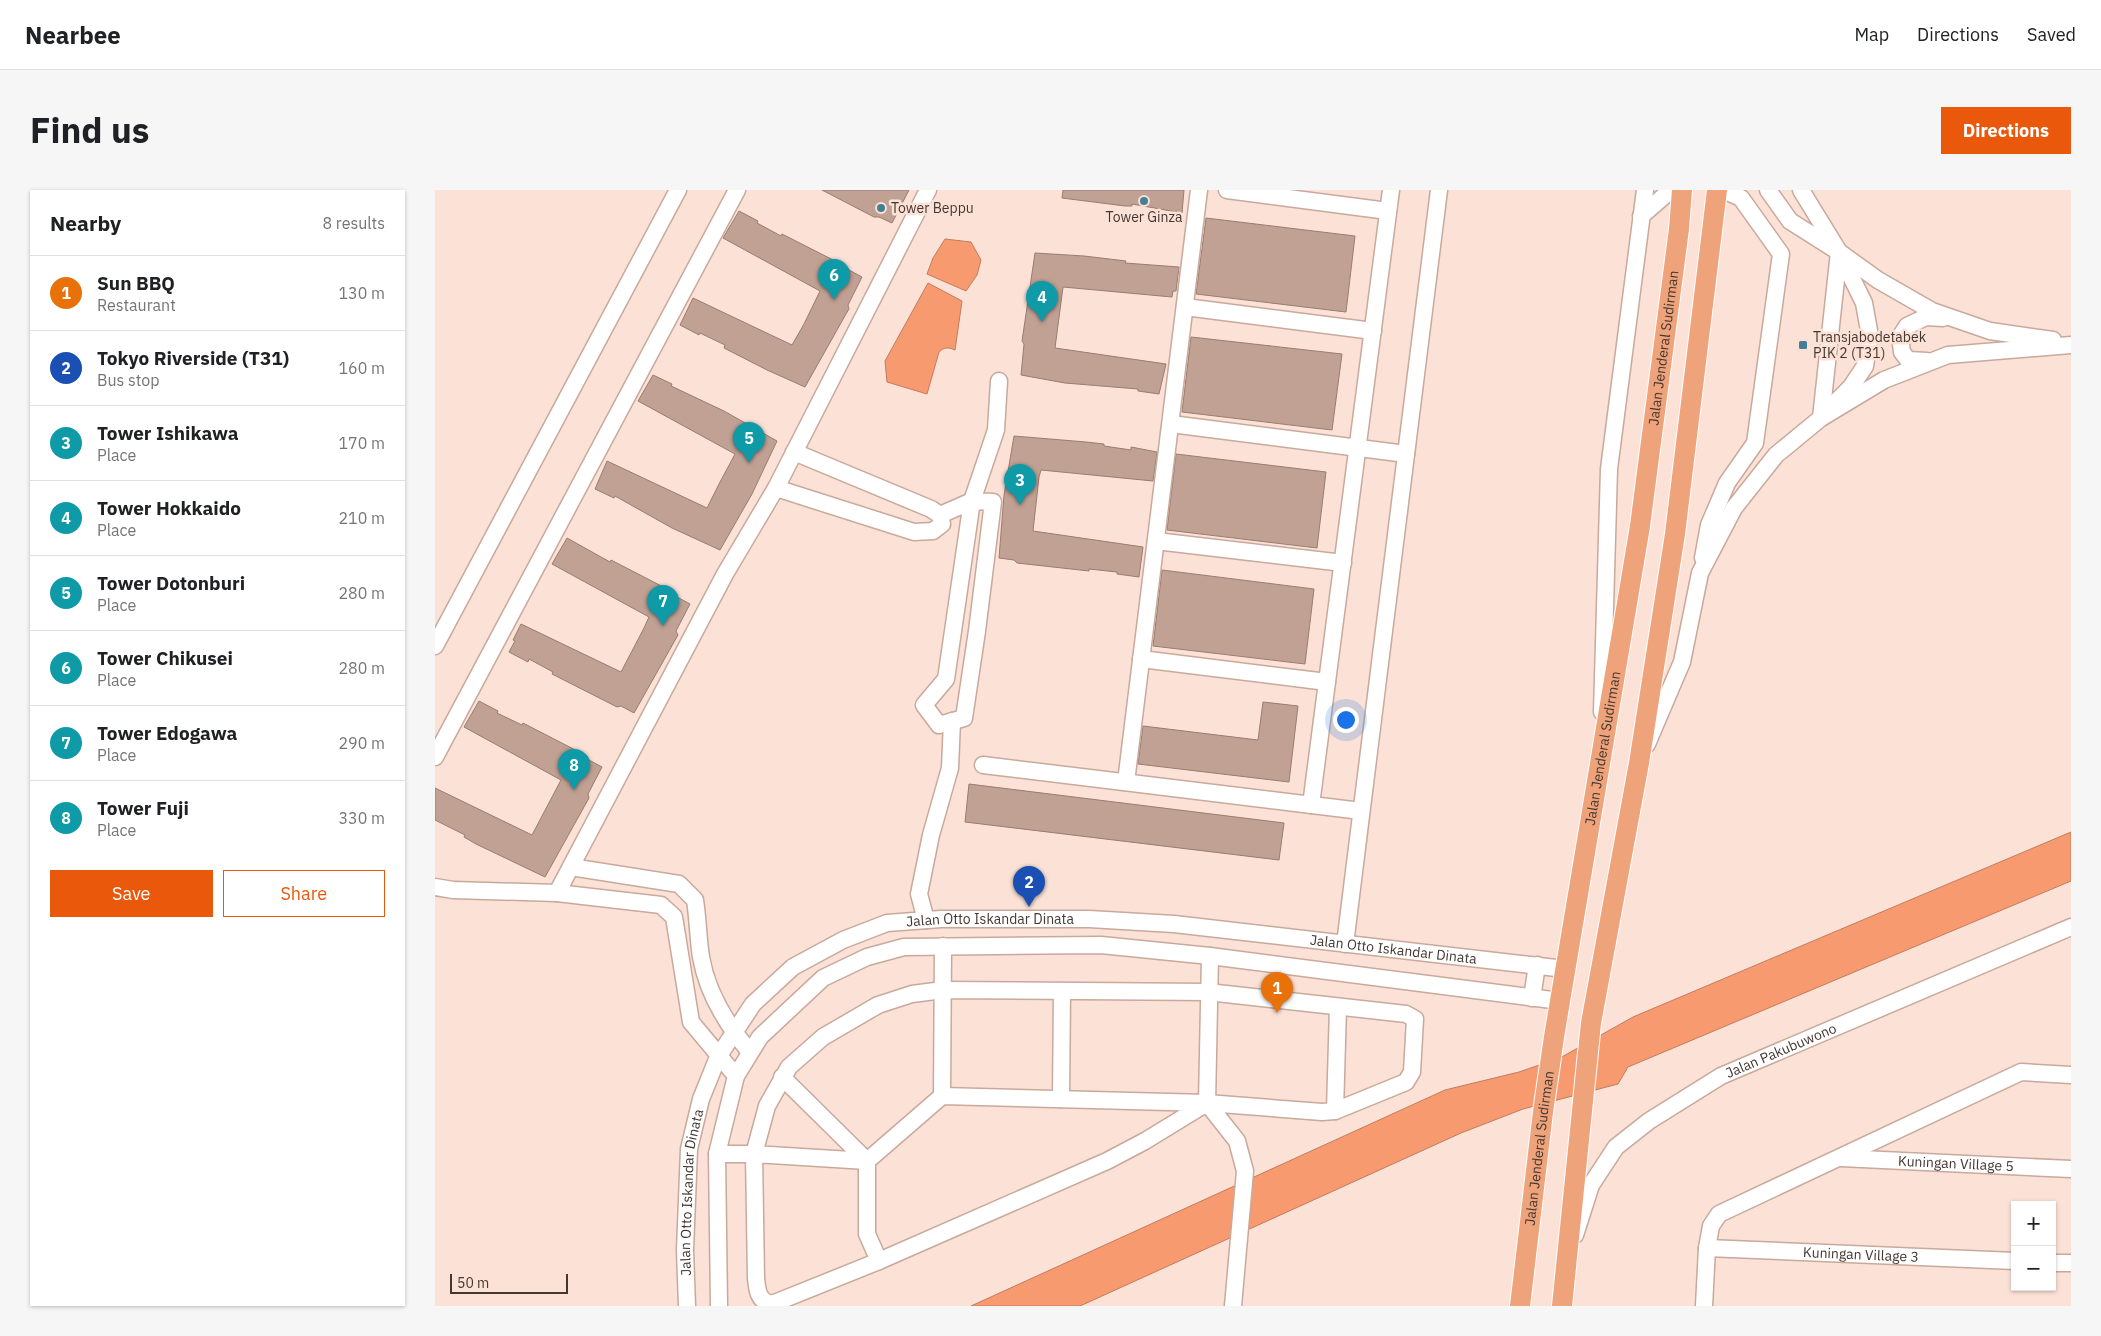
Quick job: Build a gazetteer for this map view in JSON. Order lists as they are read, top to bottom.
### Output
{
  "streets": {
    "main road": ["Jalan Jenderal Sudirman"],
    "street": [
      "Jalan Otto Iskandar Dinata",
      "Jalan Pakubuwono",
      "Kuningan Village 5",
      "Kuningan Village 3"
    ]
  },
  "crossings": [
    ["Jalan Jenderal Sudirman", "Jalan Otto Iskandar Dinata"]
  ],
  "places": {
    "other": ["Tower Ginza", "Tower Beppu"],
    "transit": ["Transjabodetabek PIK 2 (T31)"]
  },
  "scale_bar": "50 m",
  "page": {
    "header": "Nearbee",
    "nav": ["Map", "Directions", "Saved"],
    "title": "Find us",
    "buttons": [
      "Directions",
      ["Save", "Share"]
    ],
    "heading": ["Nearby", "8 results"],
    "list": [
      {
        "mark": "1",
        "name": "Sun BBQ",
        "note": "Restaurant",
        "value": "130 m"
      },
      {
        "mark": "2",
        "name": "Tokyo Riverside (T31)",
        "note": "Bus stop",
        "value": "160 m"
      },
      {
        "mark": "3",
        "name": "Tower Ishikawa",
        "note": "Place",
        "value": "170 m"
      },
      {
        "mark": "4",
        "name": "Tower Hokkaido",
        "note": "Place",
        "value": "210 m"
      },
      {
        "mark": "5",
        "name": "Tower Dotonburi",
        "note": "Place",
        "value": "280 m"
      },
      {
        "mark": "6",
        "name": "Tower Chikusei",
        "note": "Place",
        "value": "280 m"
      },
      {
        "mark": "7",
        "name": "Tower Edogawa",
        "note": "Place",
        "value": "290 m"
      },
      {
        "mark": "8",
        "name": "Tower Fuji",
        "note": "Place",
        "value": "330 m"
      }
    ],
    "pins": [
      "6",
      "4",
      "5",
      "3",
      "7",
      "8",
      "2",
      "1"
    ],
    "map_buttons": ["+", "−"],
    "scale": "50 m"
  }
}
